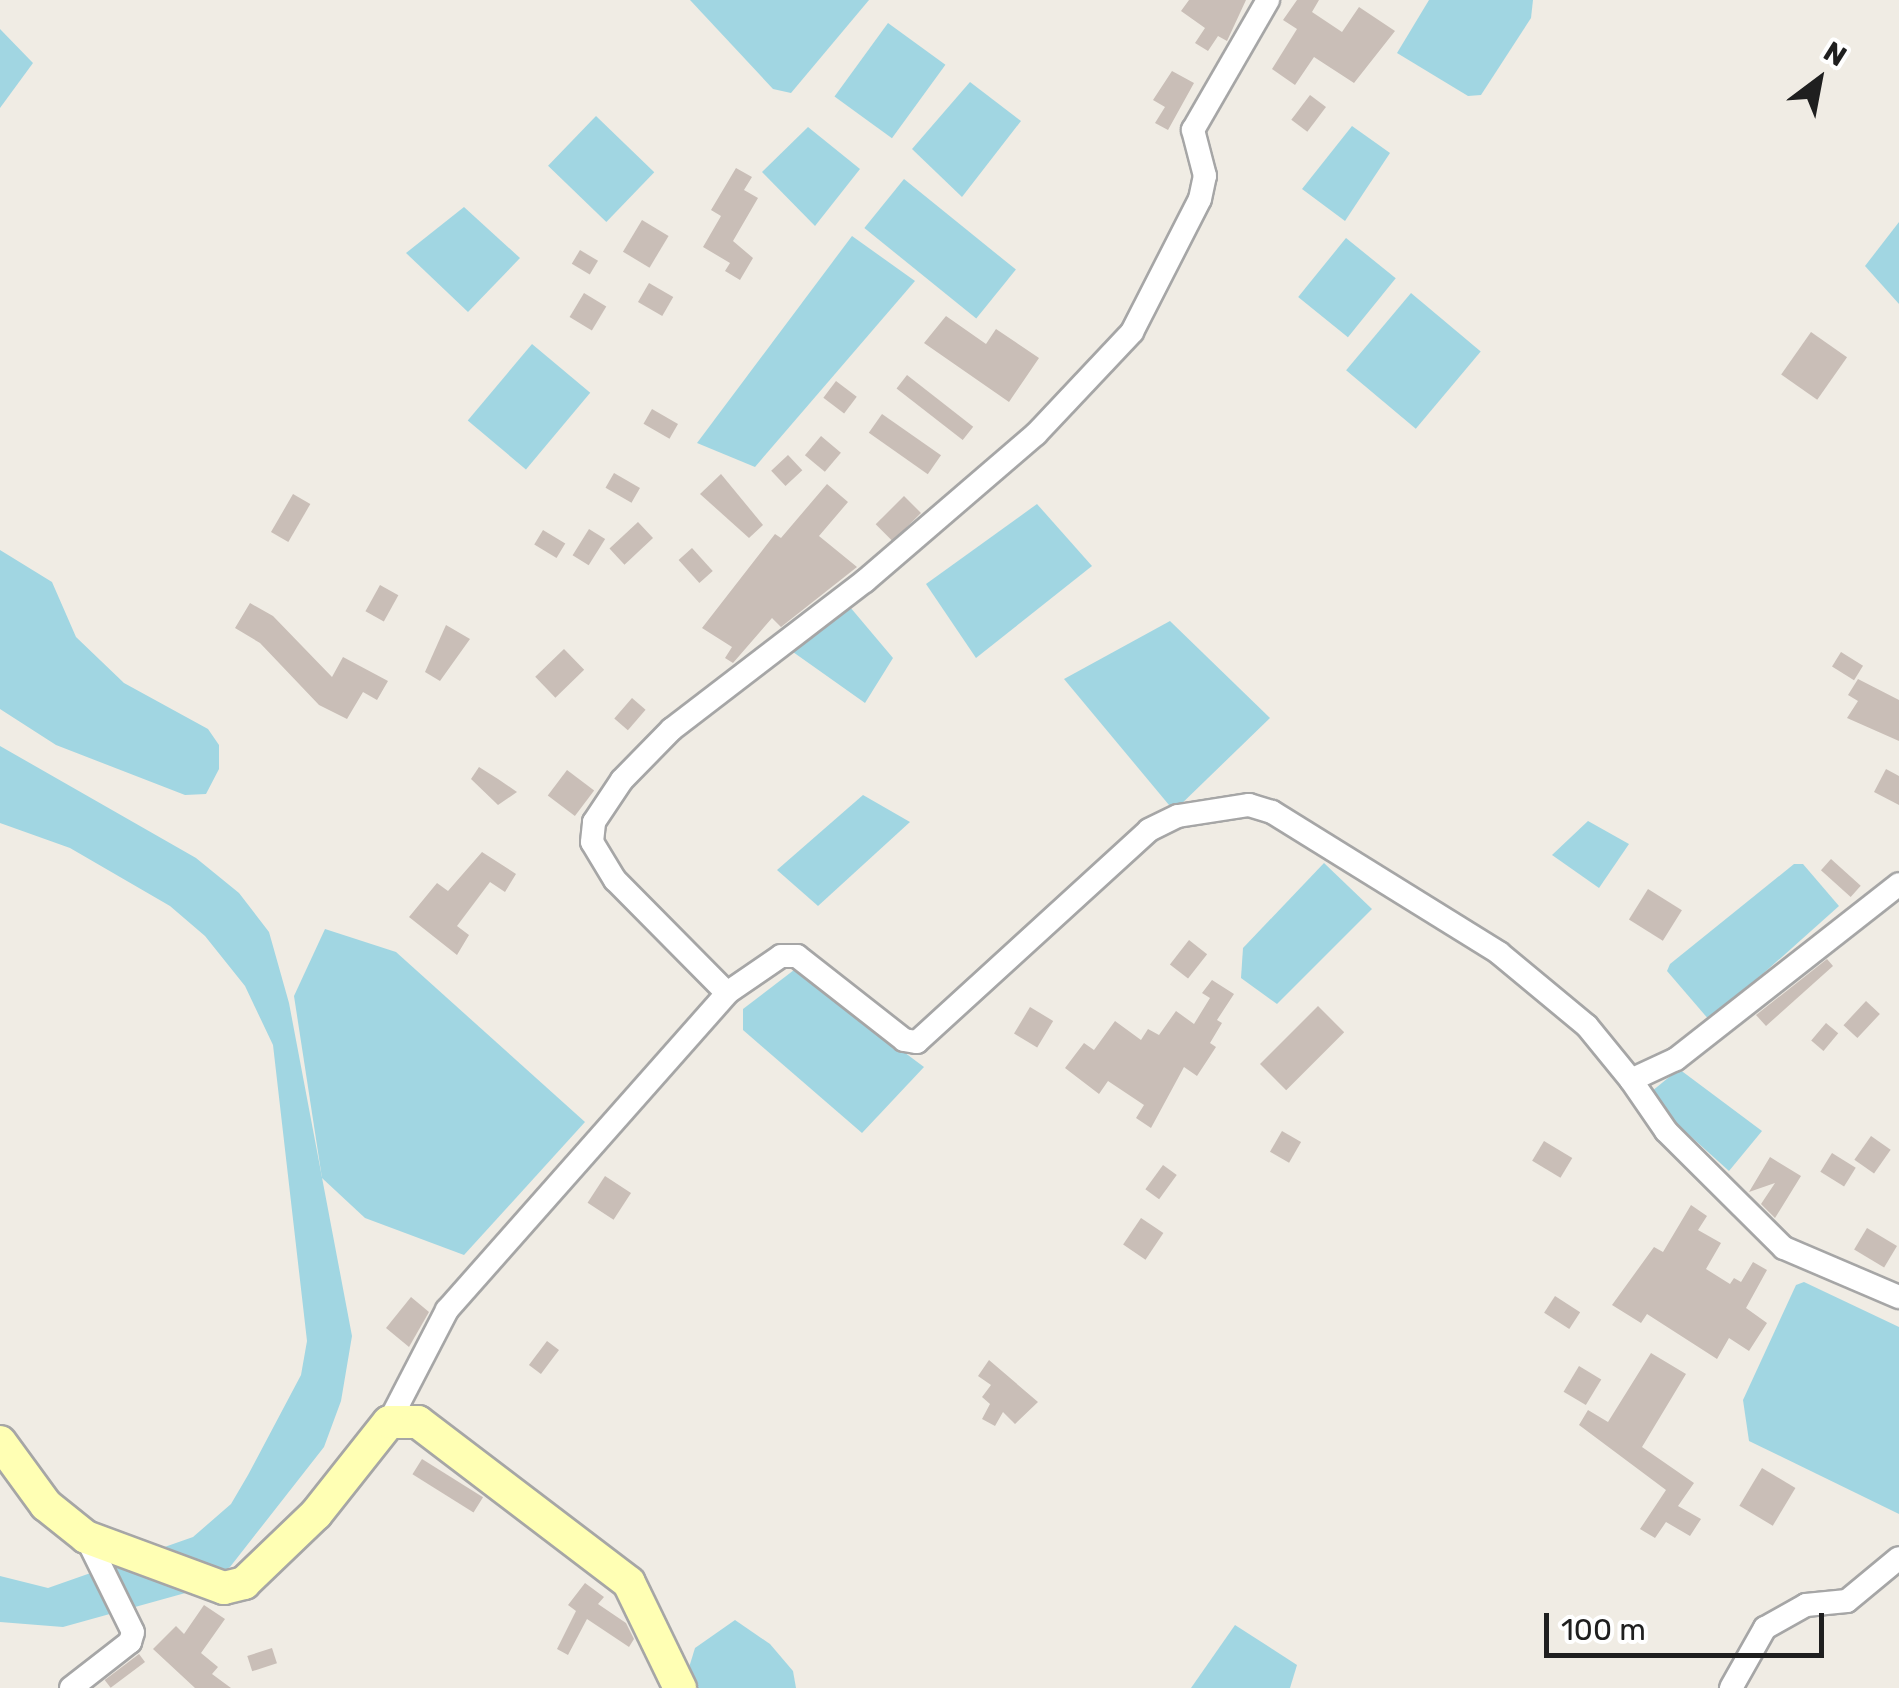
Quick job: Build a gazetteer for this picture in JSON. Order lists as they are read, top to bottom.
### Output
{
  "scale_bar": "100 m",
  "north": "top right"
}
